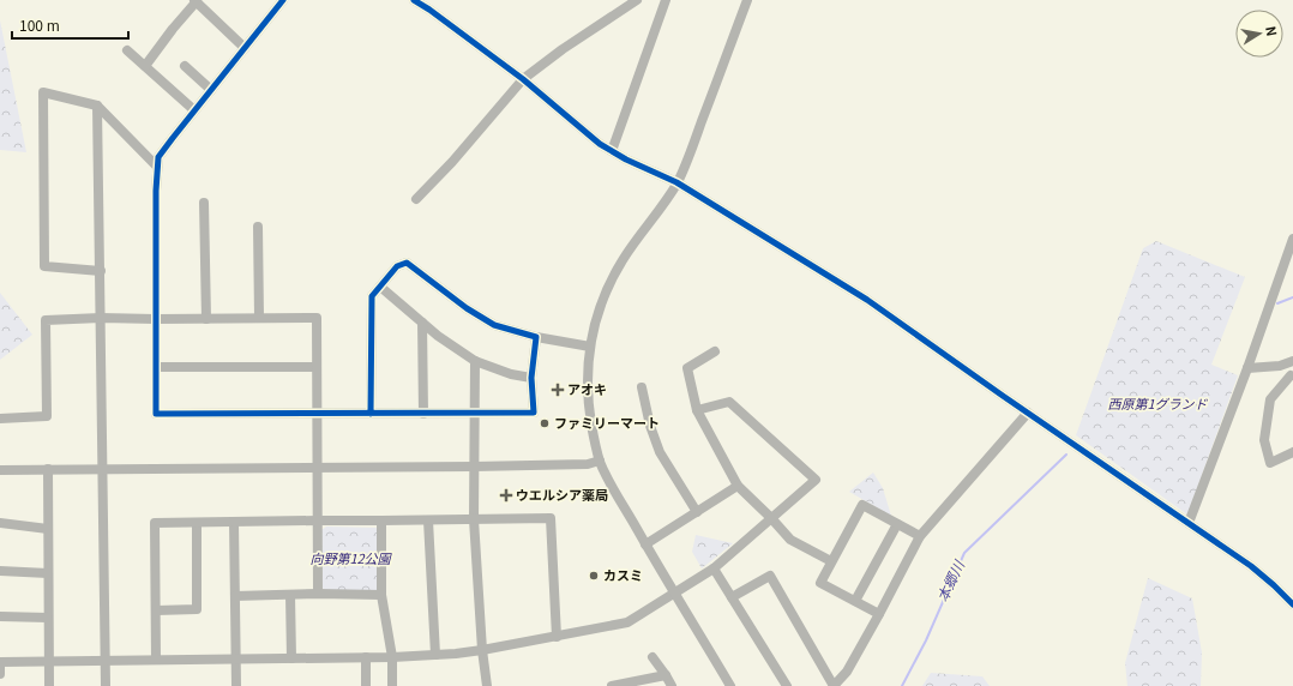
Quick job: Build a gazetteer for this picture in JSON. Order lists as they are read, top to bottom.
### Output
{
  "water": ["本郷川"],
  "parks": ["西原第1グランド", "向野第12公園"],
  "places": {
    "health": ["アオキ", "ウエルシア薬局"],
    "other": ["ファミリーマート", "カスミ"]
  },
  "scale_bar": "100 m",
  "north": "right"
}
